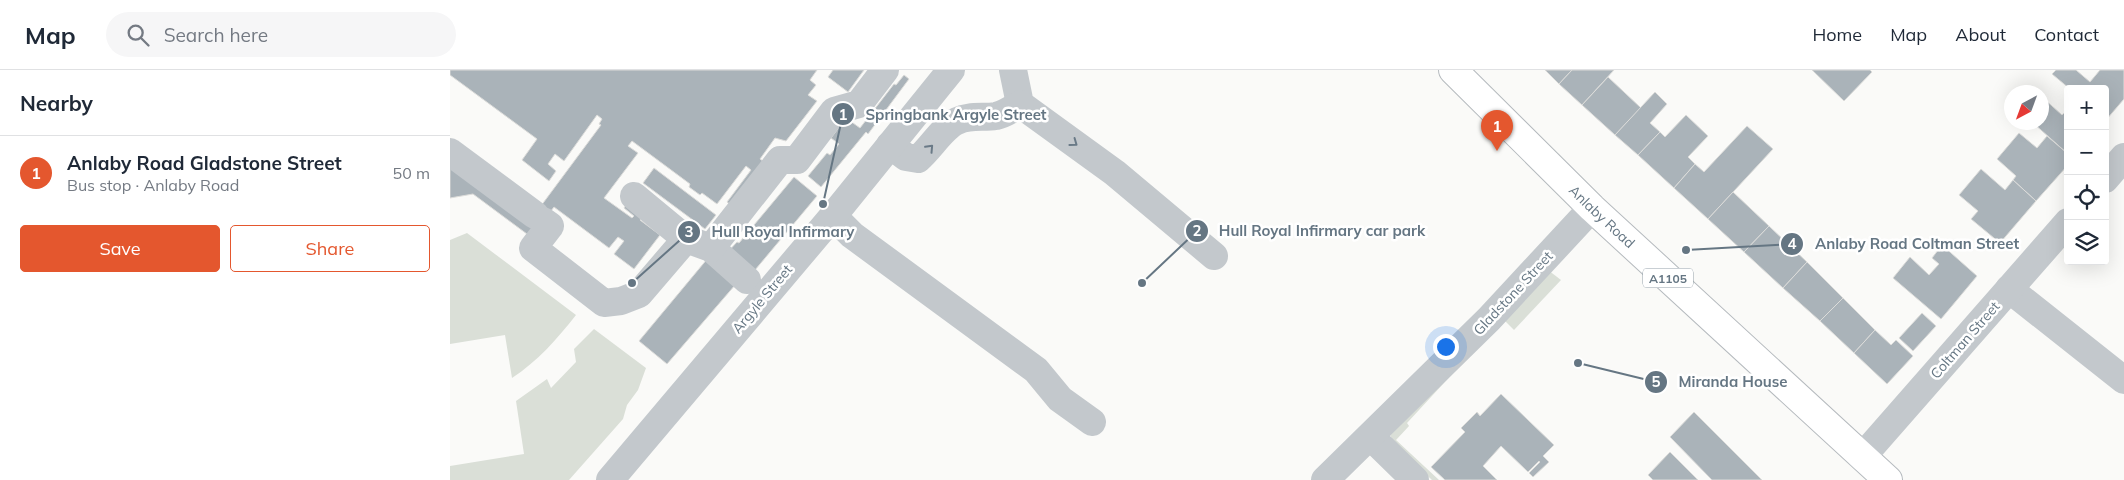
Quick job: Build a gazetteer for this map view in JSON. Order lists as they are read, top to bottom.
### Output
{
  "streets": {
    "main road": ["Anlaby Road", "A1105"],
    "street": ["Gladstone Street", "Argyle Street", "Coltman Street"]
  },
  "crossings": [
    ["Anlaby Road", "Gladstone Street"],
    ["Anlaby Road", "Coltman Street"]
  ],
  "places": [
    "Springbank Argyle Street",
    "Anlaby Road Coltman Street",
    "Hull Royal Infirmary",
    "Hull Royal Infirmary car park",
    "Miranda House"
  ],
  "north": "bottom left",
  "page": {
    "header": "Map",
    "search": "Search here",
    "nav": [
      "Home",
      "Map",
      "About",
      "Contact"
    ],
    "heading": "Nearby",
    "map_buttons": ["+", "−"],
    "pins": "1",
    "list": [
      {
        "mark": "1",
        "name": "Anlaby Road Gladstone Street",
        "note": "Bus stop · Anlaby Road",
        "value": "50 m"
      }
    ],
    "buttons": ["Save", "Share"]
  }
}
